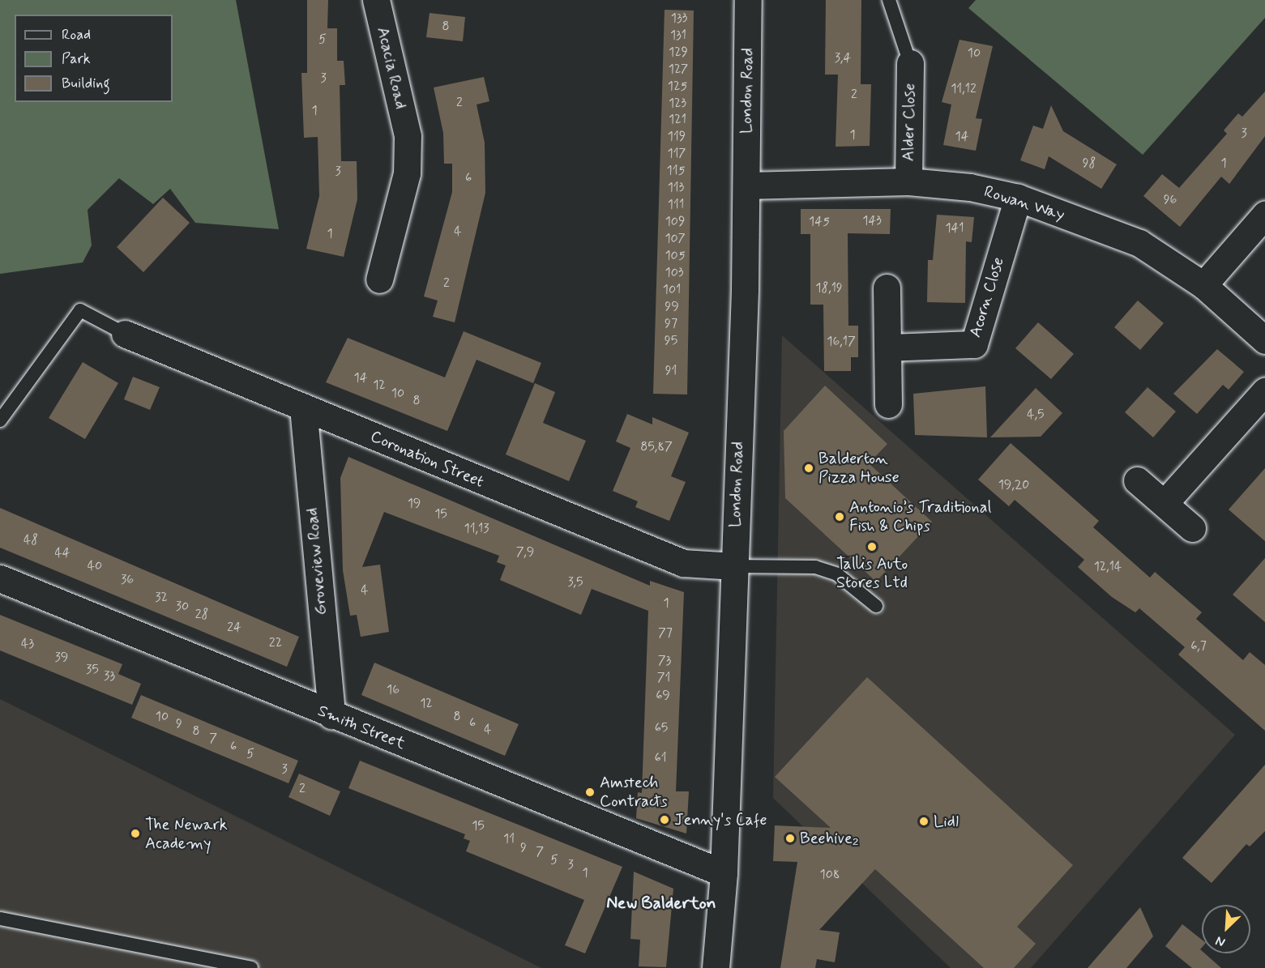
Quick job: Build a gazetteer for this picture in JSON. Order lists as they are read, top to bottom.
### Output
{
  "streets": {
    "street": [
      "Acacia Road",
      "London Road",
      "Alder Close",
      "Rowan Way",
      "Acorn Close",
      "Coronation Street",
      "Groveview Road",
      "Smith Street"
    ]
  },
  "crossings": [
    ["London Road", "Rowan Way"],
    ["London Road", "Coronation Street"],
    ["London Road", "Smith Street"],
    ["Alder Close", "Rowan Way"],
    ["Rowan Way", "Acorn Close"],
    ["Coronation Street", "Groveview Road"],
    ["Groveview Road", "Smith Street"]
  ],
  "districts": ["New Balderton"],
  "places": [
    "Balderton Pizza House",
    "Antonio’s Traditional Fish & Chips",
    "Tallis Auto Stores Ltd",
    "Amstech Contracts",
    "Jenny's Cafe",
    "Lidl",
    "The Newark Academy",
    "Beehive₂"
  ],
  "house_numbers": [
    "133",
    "8",
    "131",
    "5",
    "129",
    "10",
    "3,4",
    "127",
    "3",
    "125",
    "11,12",
    "2",
    "2",
    "123",
    "1",
    "121",
    "3",
    "1",
    "119",
    "14",
    "117",
    "98",
    "1",
    "115",
    "3",
    "6",
    "113",
    "96",
    "111",
    "143",
    "109",
    "145",
    "141",
    "4",
    "1",
    "107",
    "105",
    "103",
    "2",
    "18,19",
    "101",
    "99",
    "97",
    "95",
    "16,17",
    "91",
    "14",
    "12",
    "10",
    "8",
    "4,5",
    "85,87",
    "19,20",
    "19",
    "15",
    "11,13",
    "48",
    "7,9",
    "44",
    "40",
    "12,14",
    "36",
    "3,5",
    "4",
    "32",
    "1",
    "30",
    "28",
    "24",
    "77",
    "22",
    "43",
    "6,7",
    "39",
    "73",
    "35",
    "33",
    "71",
    "16",
    "69",
    "12",
    "10",
    "8",
    "6",
    "9",
    "65",
    "4",
    "8",
    "7",
    "6",
    "5",
    "61",
    "3",
    "2",
    "15",
    "11",
    "9",
    "7",
    "5",
    "3",
    "1",
    "108"
  ],
  "legend": ["Road", "Park", "Building"],
  "north": "bottom left"
}
